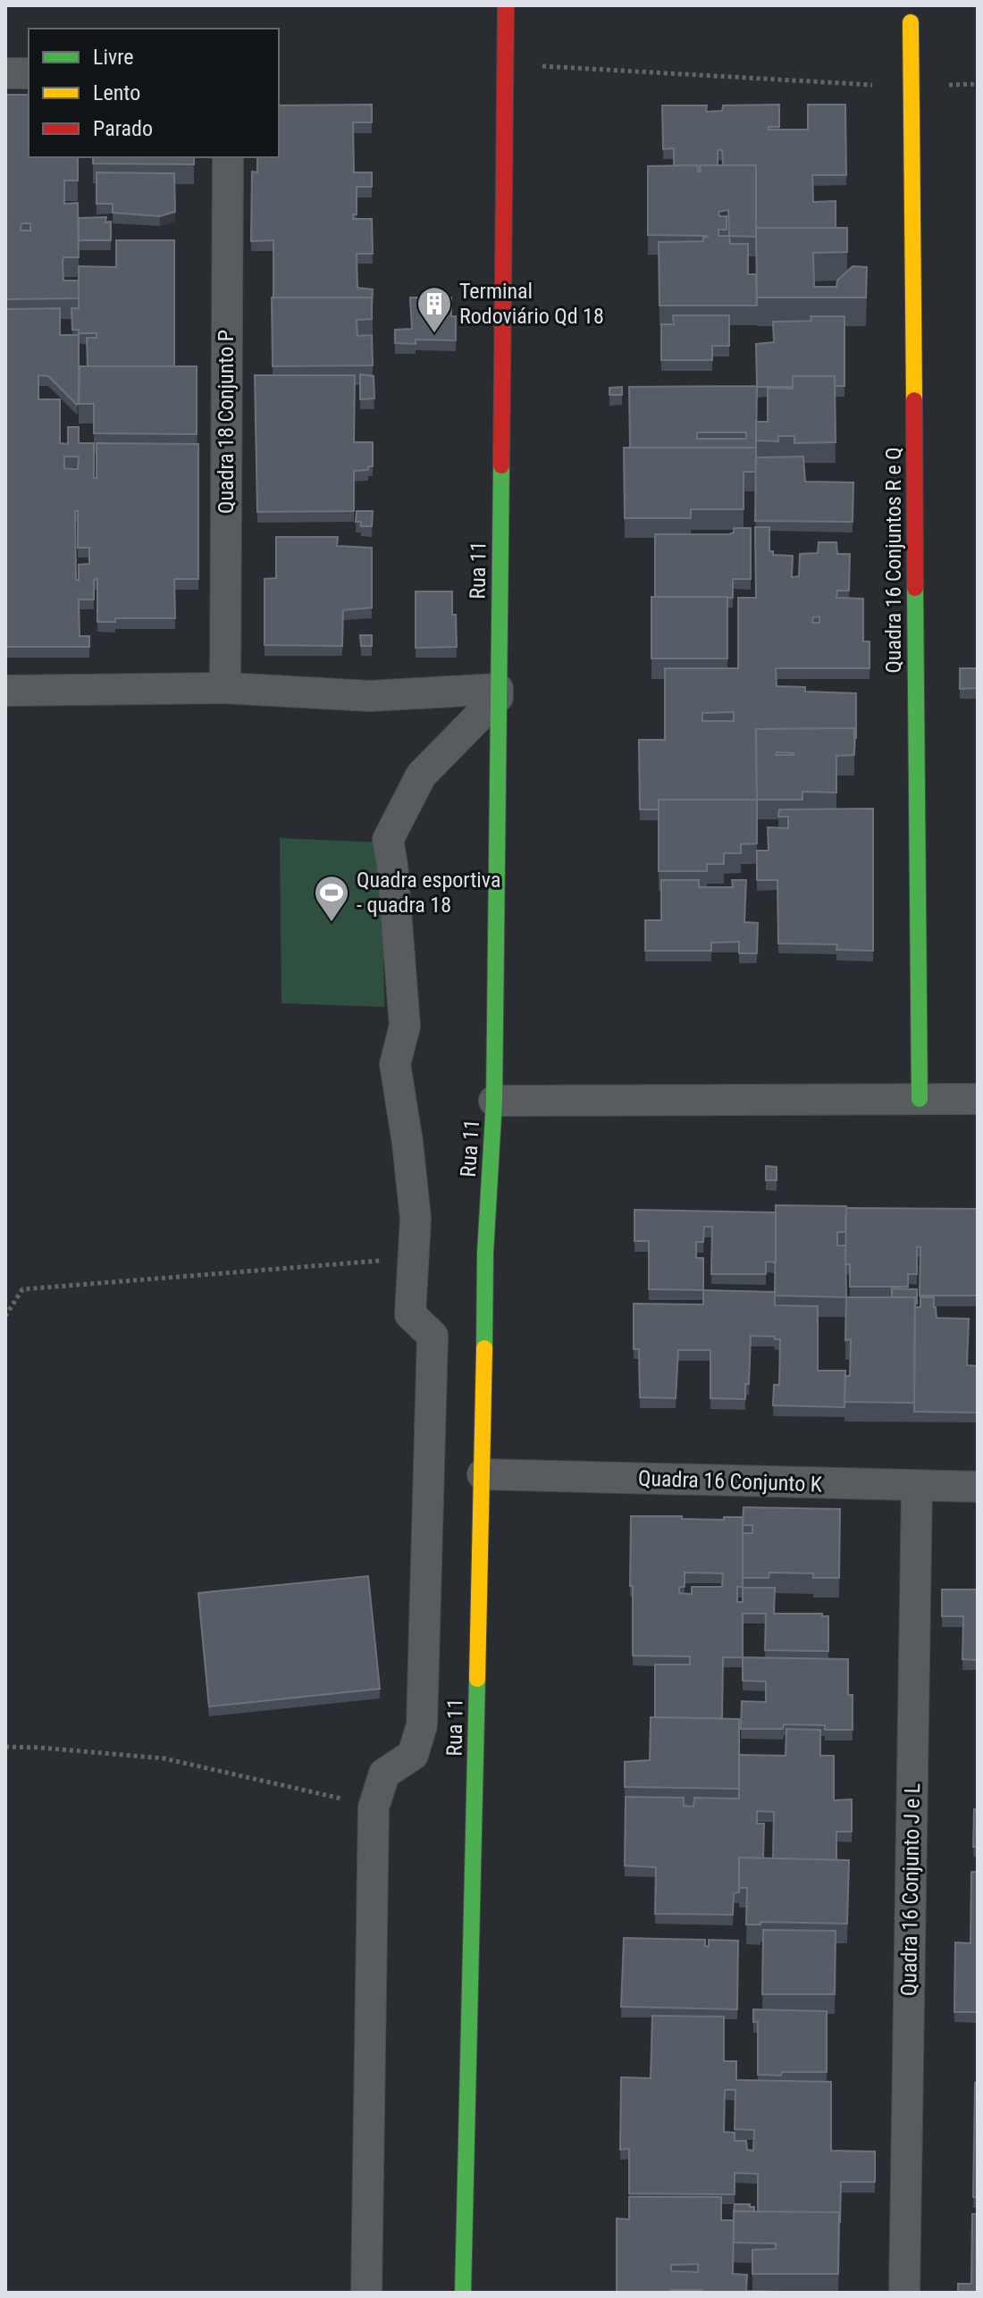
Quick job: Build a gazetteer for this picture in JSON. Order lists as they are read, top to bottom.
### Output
{
  "streets": {
    "main road": ["Quadra 16 Conjuntos R e Q", "Rua 11"],
    "street": ["Quadra 18 Conjunto P", "Quadra 16 Conjunto K", "Quadra 16 Conjunto J e L"]
  },
  "crossings": [
    ["Rua 11", "Quadra 16 Conjunto K"],
    ["Quadra 16 Conjunto K", "Quadra 16 Conjunto J e L"]
  ],
  "places": {
    "building": ["Terminal Rodoviário Qd 18"],
    "sports": ["Quadra esportiva - quadra 18"]
  },
  "legend": ["Livre", "Lento", "Parado"]
}
